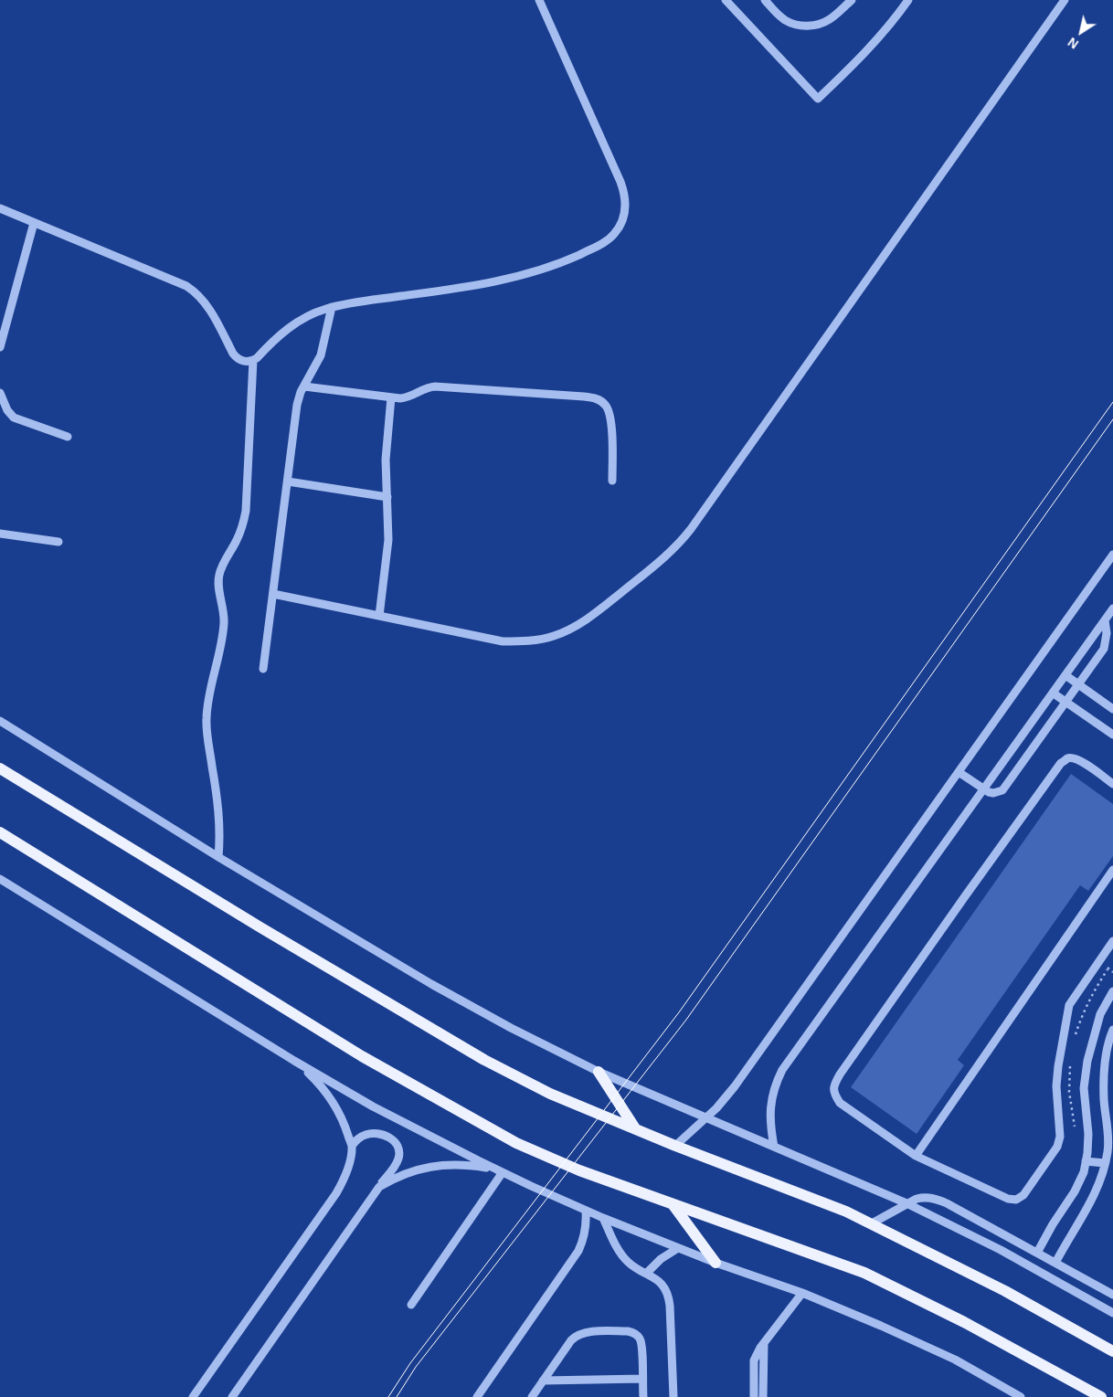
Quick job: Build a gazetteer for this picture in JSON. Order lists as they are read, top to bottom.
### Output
{
  "north": "bottom left"
}
